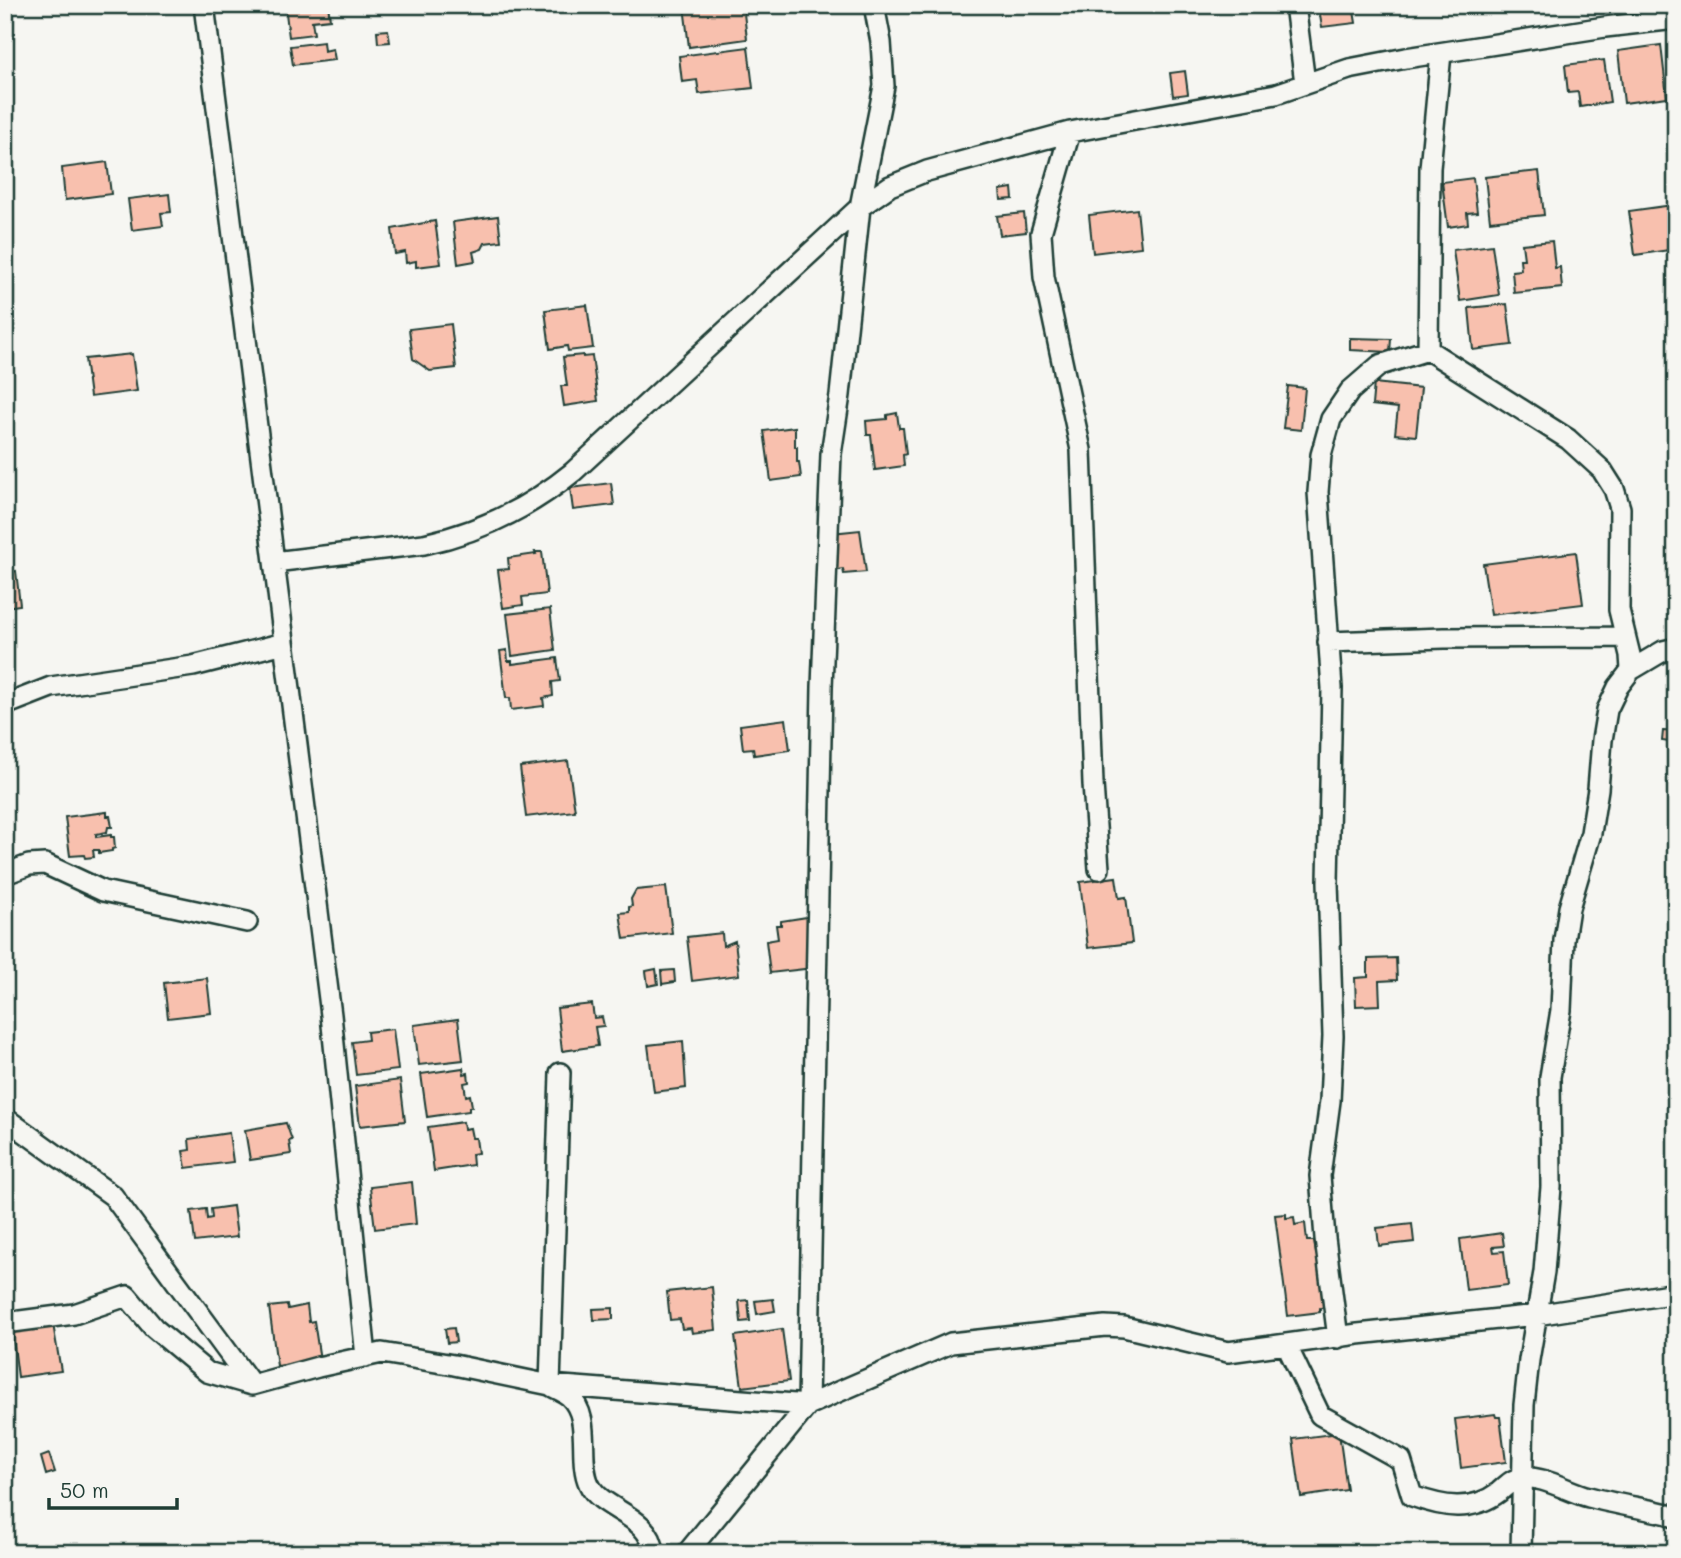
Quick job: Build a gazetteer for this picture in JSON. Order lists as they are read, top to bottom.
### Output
{
  "scale_bar": "50 m"
}
